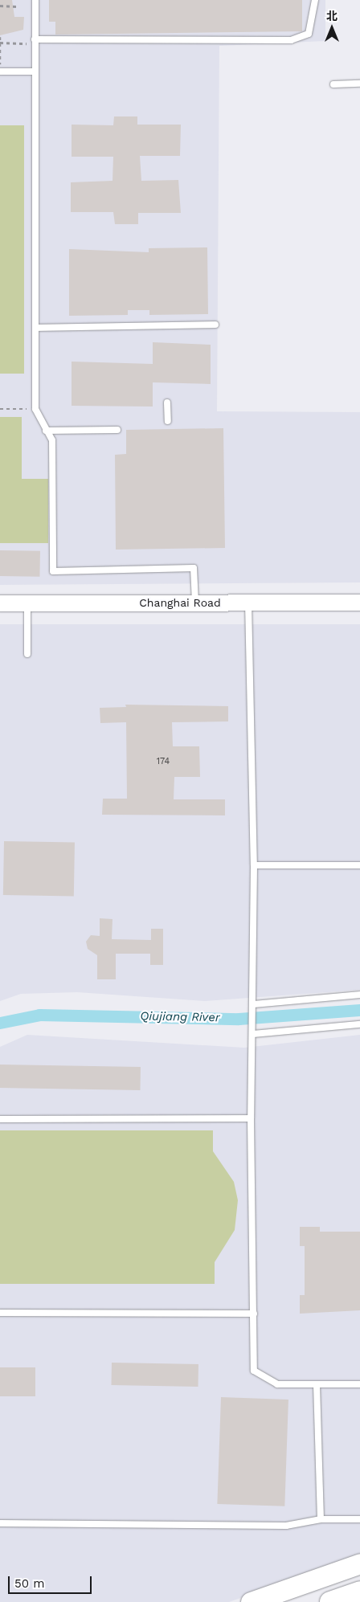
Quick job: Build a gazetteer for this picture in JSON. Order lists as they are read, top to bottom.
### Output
{
  "streets": {
    "street": ["Changhai Road"]
  },
  "water": ["Qiujiang River"],
  "house_numbers": ["174"],
  "scale_bar": "50 m",
  "north": "top"
}
